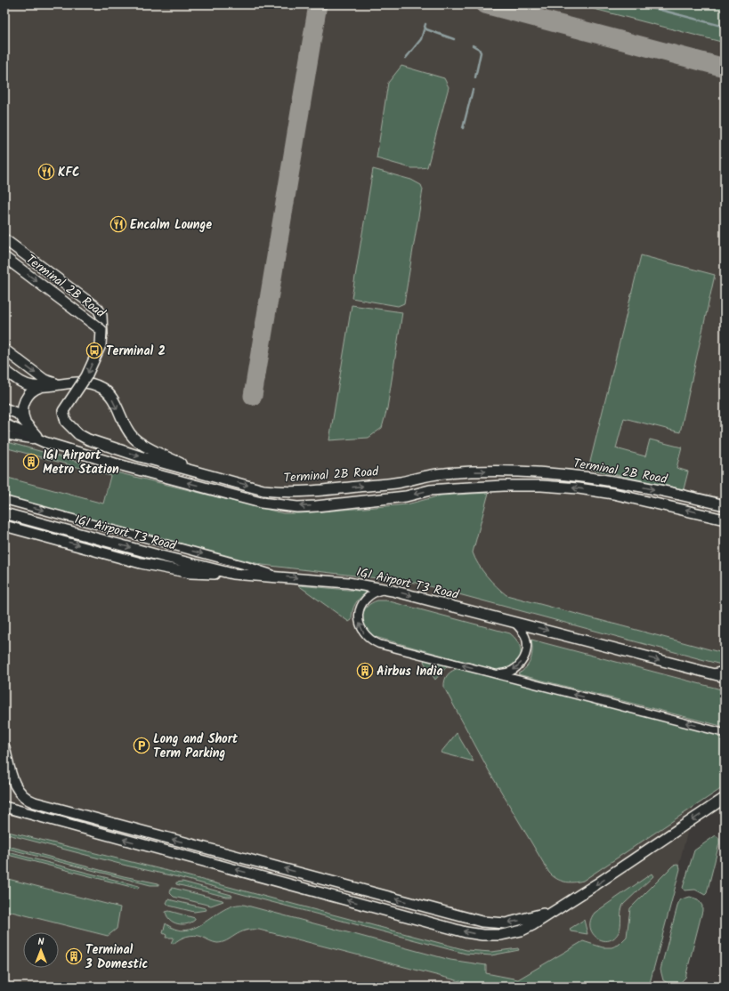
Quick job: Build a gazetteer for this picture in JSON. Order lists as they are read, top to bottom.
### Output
{
  "streets": {
    "main road": ["Terminal 2B Road", "IGI Airport T3 Road"]
  },
  "places": {
    "restaurant": ["KFC", "Encalm Lounge"],
    "bus stop": ["Terminal 2"],
    "building": ["IGI Airport Metro Station", "Airbus India", "Terminal 3 Domestic"],
    "parking": ["Long and Short Term Parking"]
  },
  "north": "top"
}
